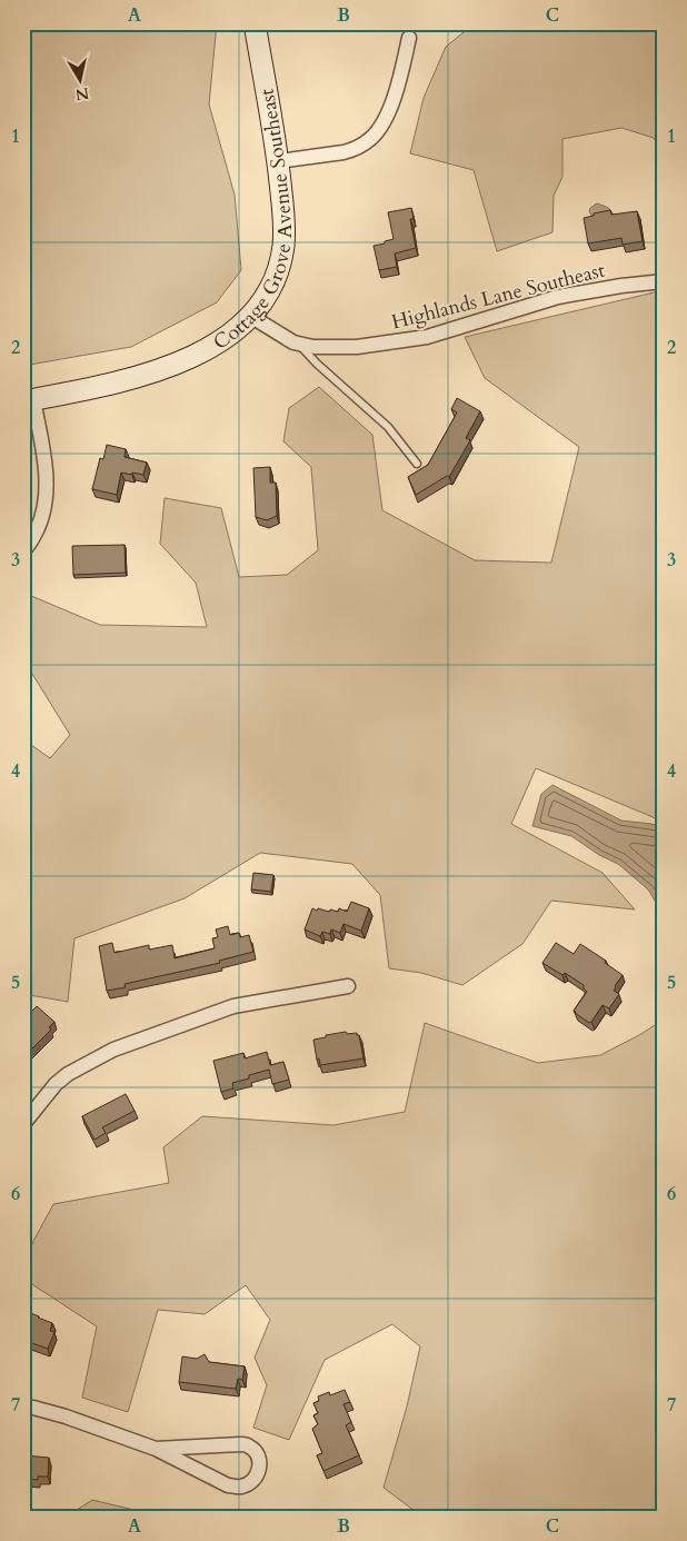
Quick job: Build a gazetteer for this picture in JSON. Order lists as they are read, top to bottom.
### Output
{
  "streets": {
    "main road": ["Cottage Grove Avenue Southeast"],
    "street": ["Highlands Lane Southeast"]
  },
  "crossings": [
    ["Cottage Grove Avenue Southeast", "Highlands Lane Southeast"]
  ],
  "north": "bottom",
  "grid": {
    "columns": ["A", "B", "C"],
    "rows": [
      "1",
      "2",
      "3",
      "4",
      "5",
      "6",
      "7"
    ]
  }
}
